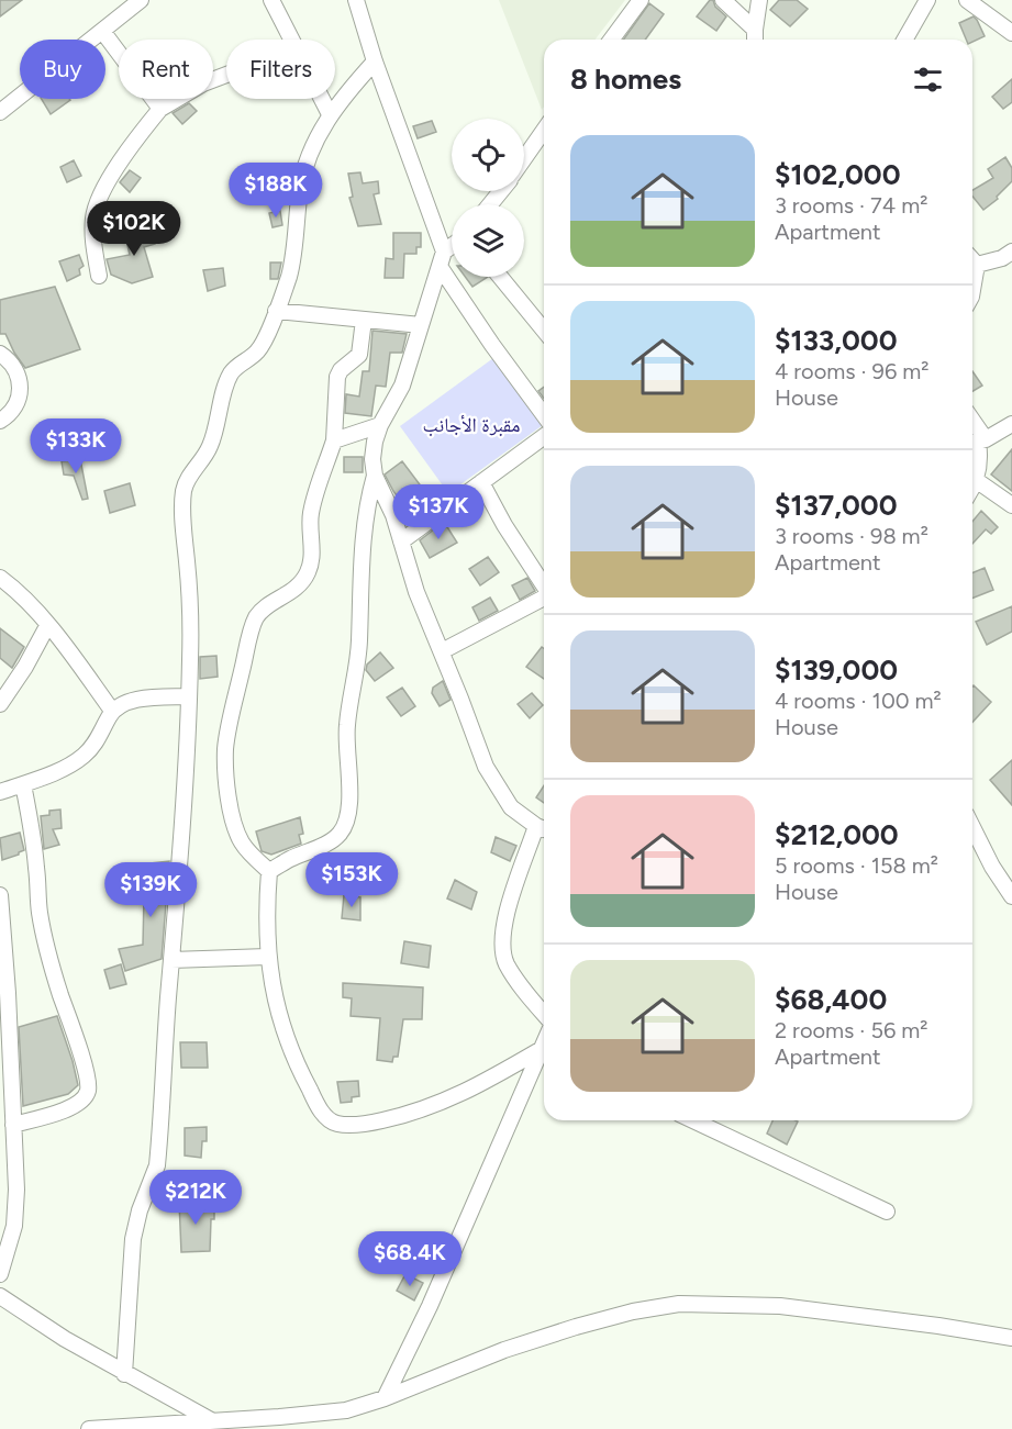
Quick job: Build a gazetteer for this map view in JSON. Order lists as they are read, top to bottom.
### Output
{
  "parks": ["مقبرة الأجانب"],
  "page": {
    "chip": ["Buy", "Rent", "Filters"],
    "heading": "8 homes",
    "list": [
      {
        "name": "$102,000",
        "note": "3 rooms · 74 m² · Apartment"
      },
      {
        "name": "$133,000",
        "note": "4 rooms · 96 m² · House"
      },
      {
        "name": "$137,000",
        "note": "3 rooms · 98 m² · Apartment"
      },
      {
        "name": "$139,000",
        "note": "4 rooms · 100 m² · House"
      },
      {
        "name": "$212,000",
        "note": "5 rooms · 158 m² · House"
      },
      {
        "name": "$68,400",
        "note": "2 rooms · 56 m² · Apartment"
      }
    ],
    "price": [
      "$188K",
      "$102K",
      "$133K",
      "$137K",
      "$153K",
      "$139K",
      "$212K",
      "$68.4K"
    ]
  }
}
